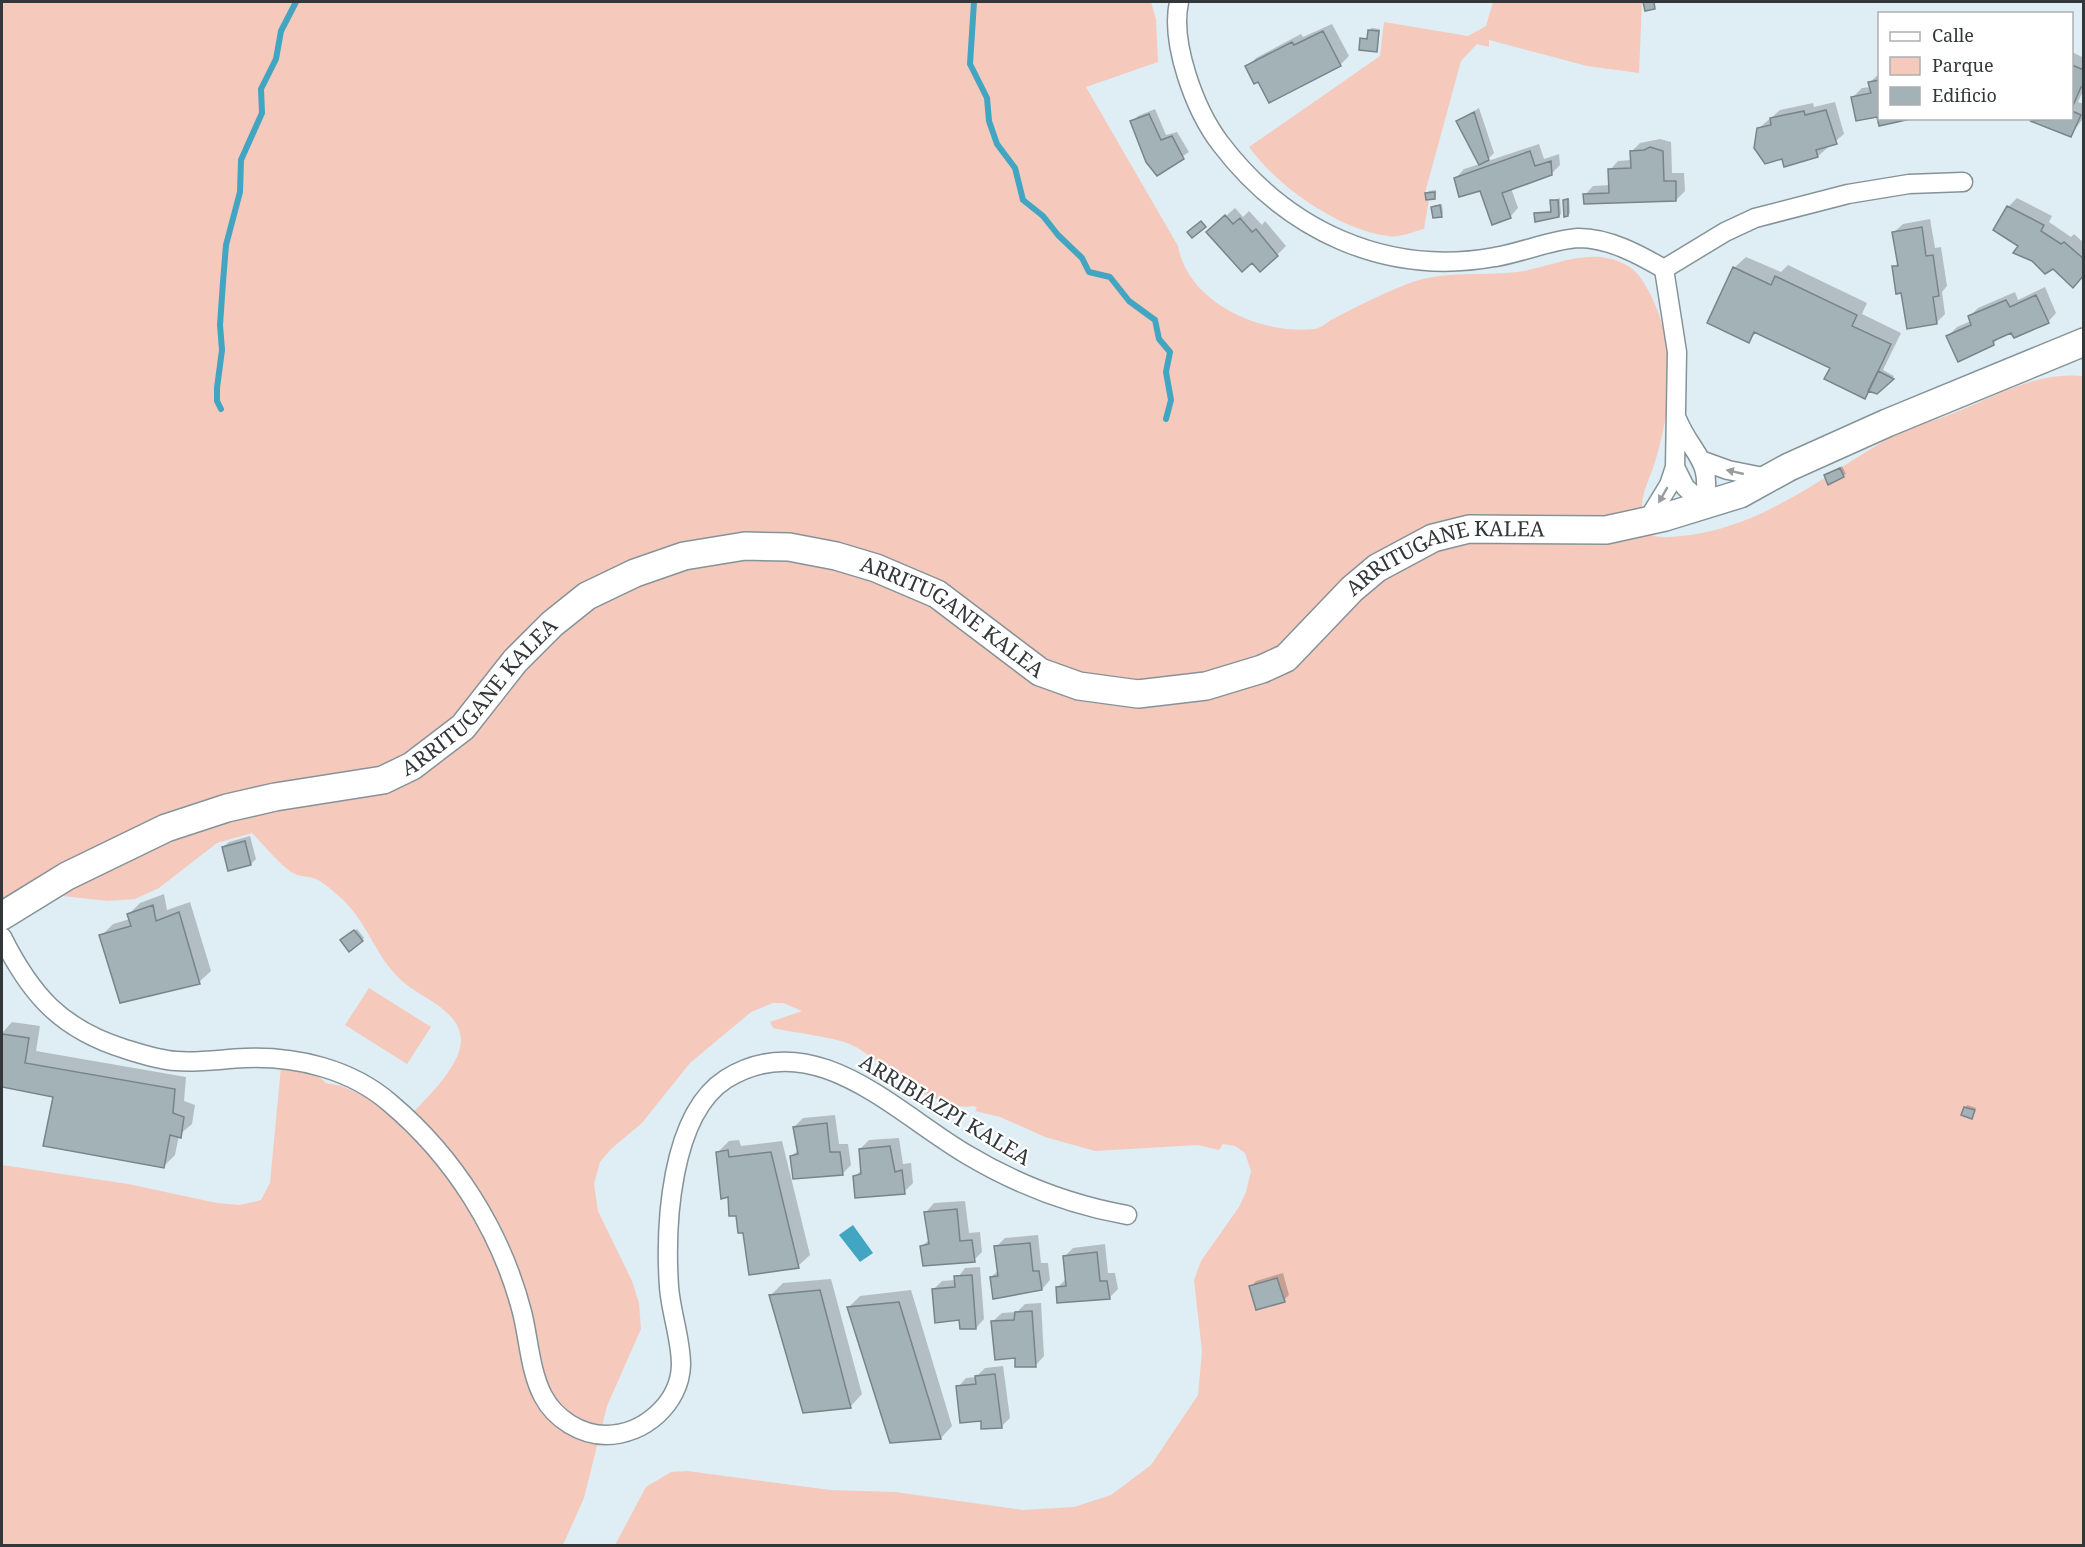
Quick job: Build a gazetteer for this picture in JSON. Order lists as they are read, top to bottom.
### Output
{
  "streets": {
    "street": ["ARRITUGANE KALEA", "ARRIBIAZPI KALEA"]
  },
  "legend": ["Calle", "Parque", "Edificio"]
}
